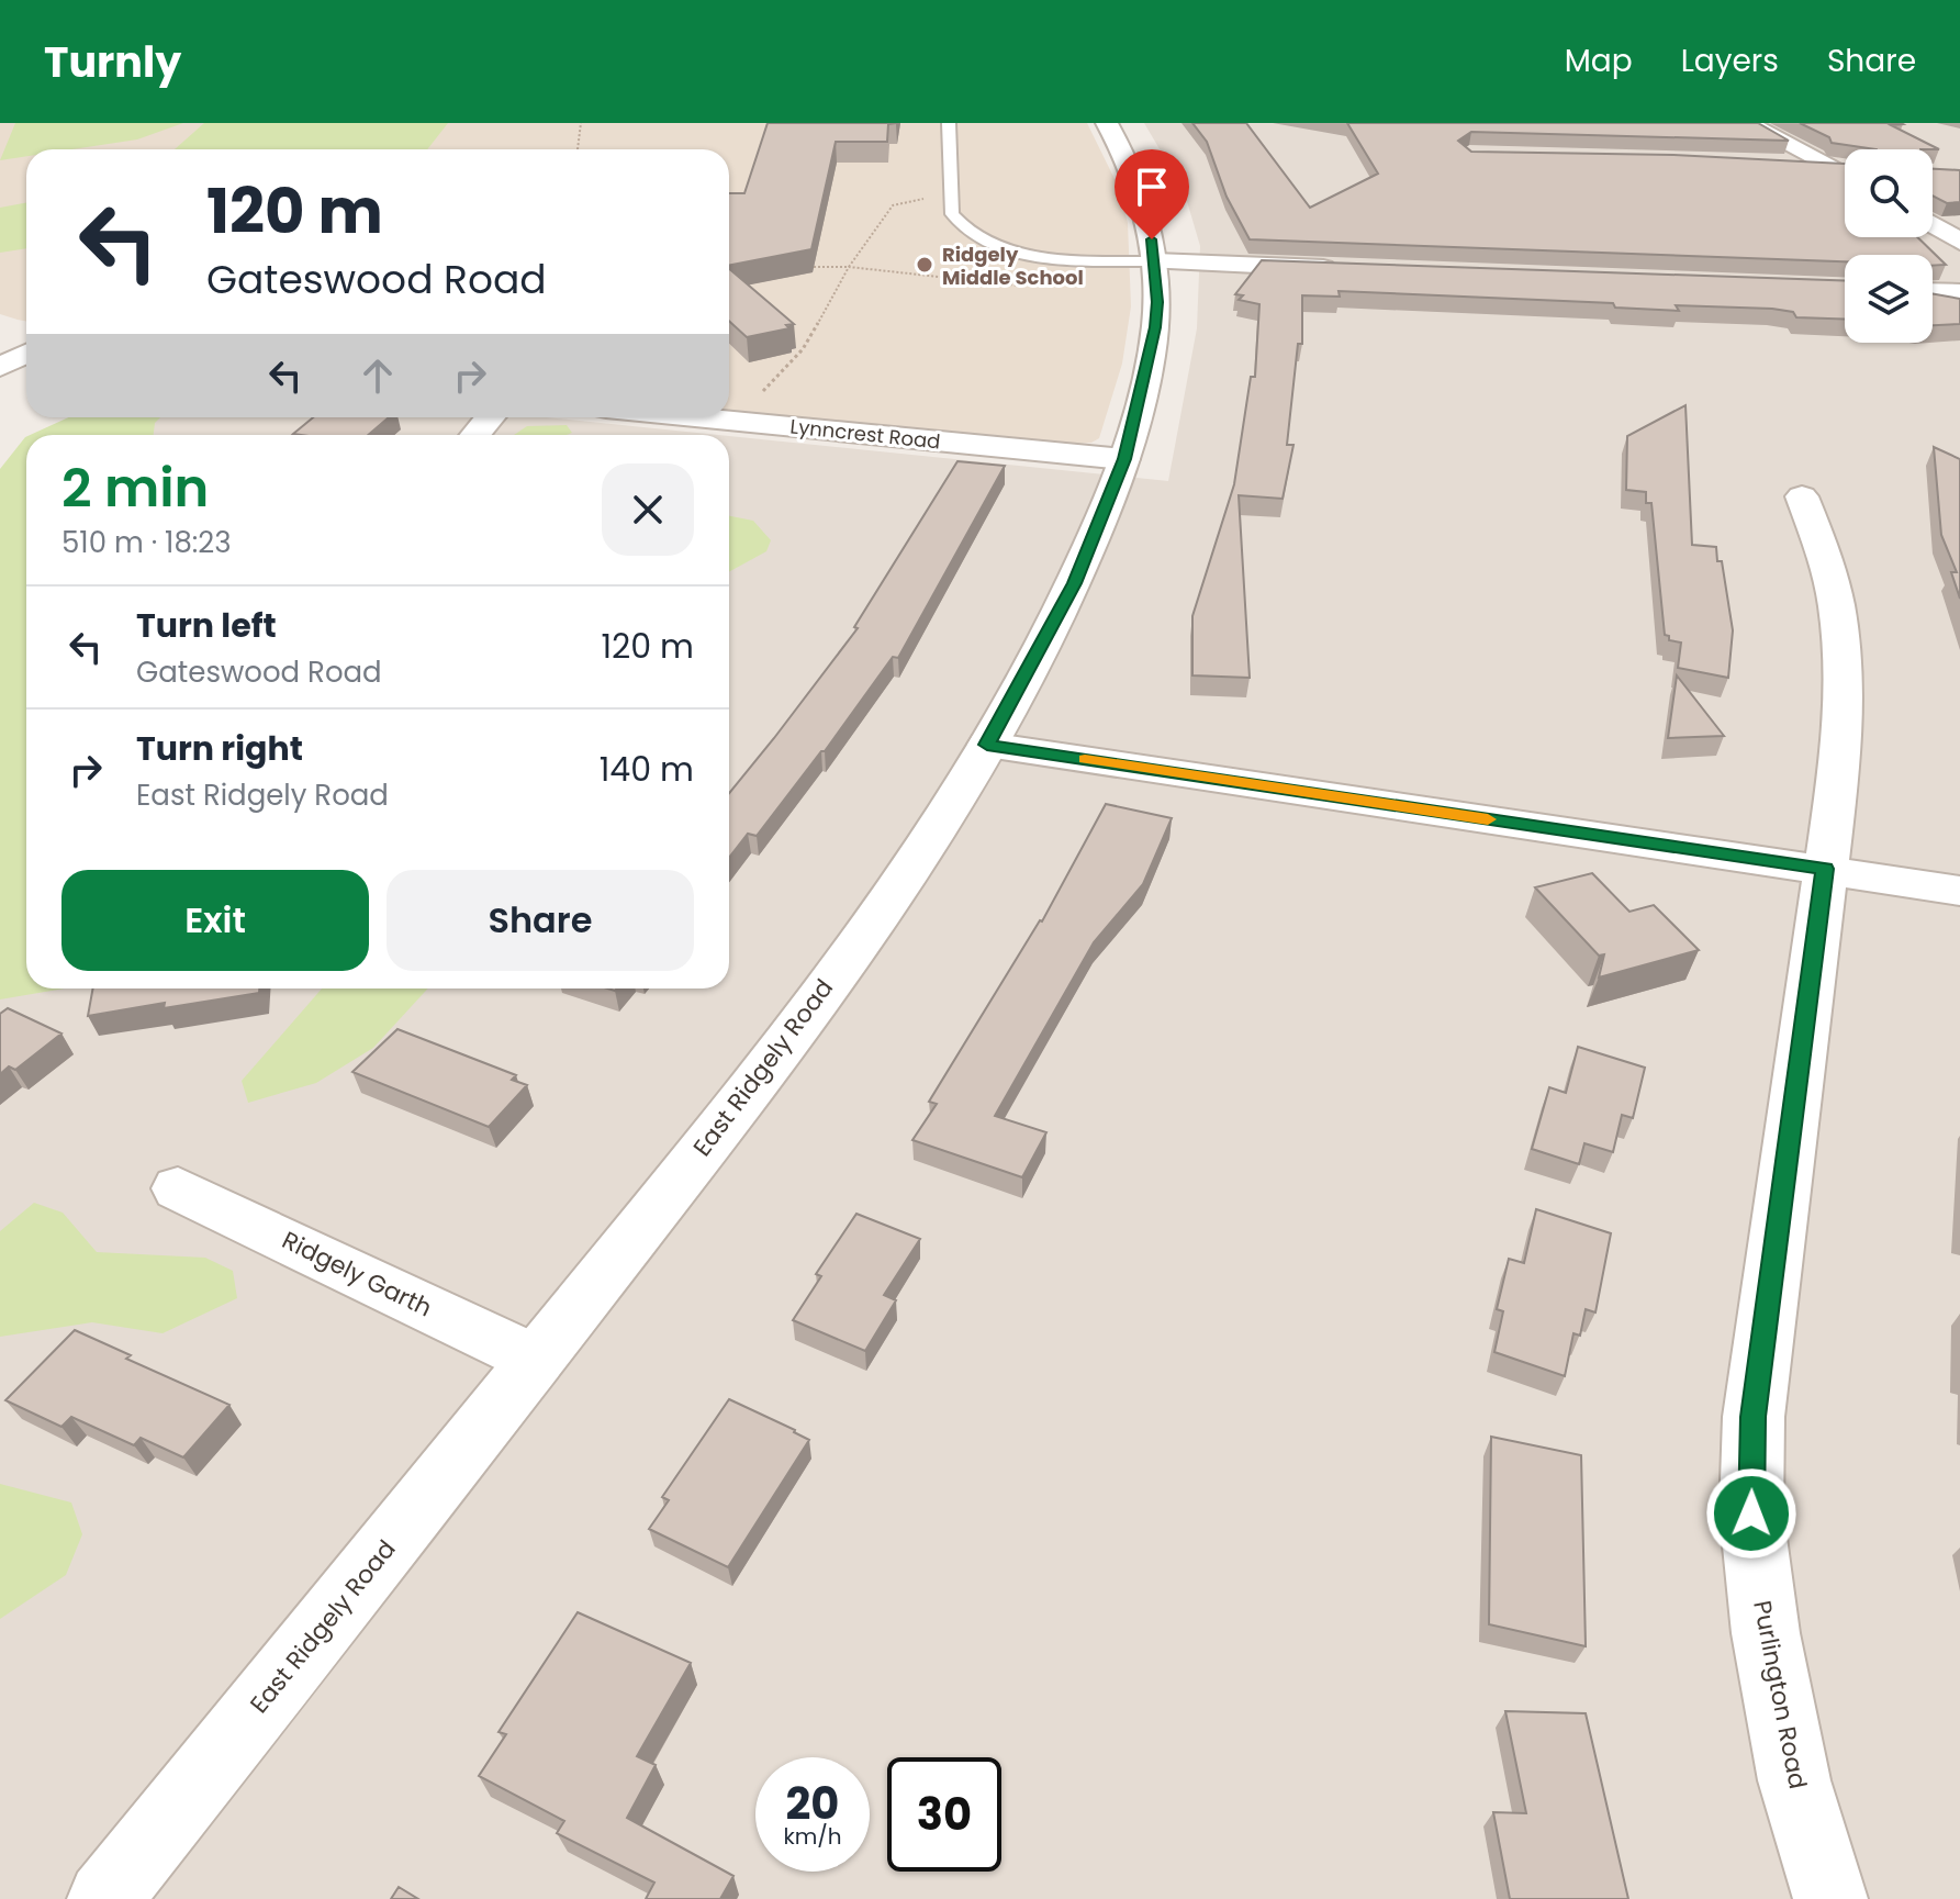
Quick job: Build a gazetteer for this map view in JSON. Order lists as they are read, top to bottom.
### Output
{
  "streets": {
    "street": [
      "Lynncrest Road",
      "East Ridgely Road",
      "Ridgely Garth",
      "Purlington Road"
    ]
  },
  "crossings": [
    ["Lynncrest Road", "East Ridgely Road"],
    ["East Ridgely Road", "Ridgely Garth"]
  ],
  "places": ["Ridgely Middle School"],
  "page": {
    "header": "Turnly",
    "nav": ["Map", "Layers", "Share"],
    "turn": ["120 m", "Gateswood Road"],
    "heading": ["2 min", "510 m · 18:23"],
    "list": [
      {
        "name": "Turn left",
        "note": "Gateswood Road",
        "value": "120 m"
      },
      {
        "name": "Turn right",
        "note": "East Ridgely Road",
        "value": "140 m"
      }
    ],
    "buttons": ["Exit", "Share"],
    "speed": "20 km/h",
    "limit": "30"
  }
}
